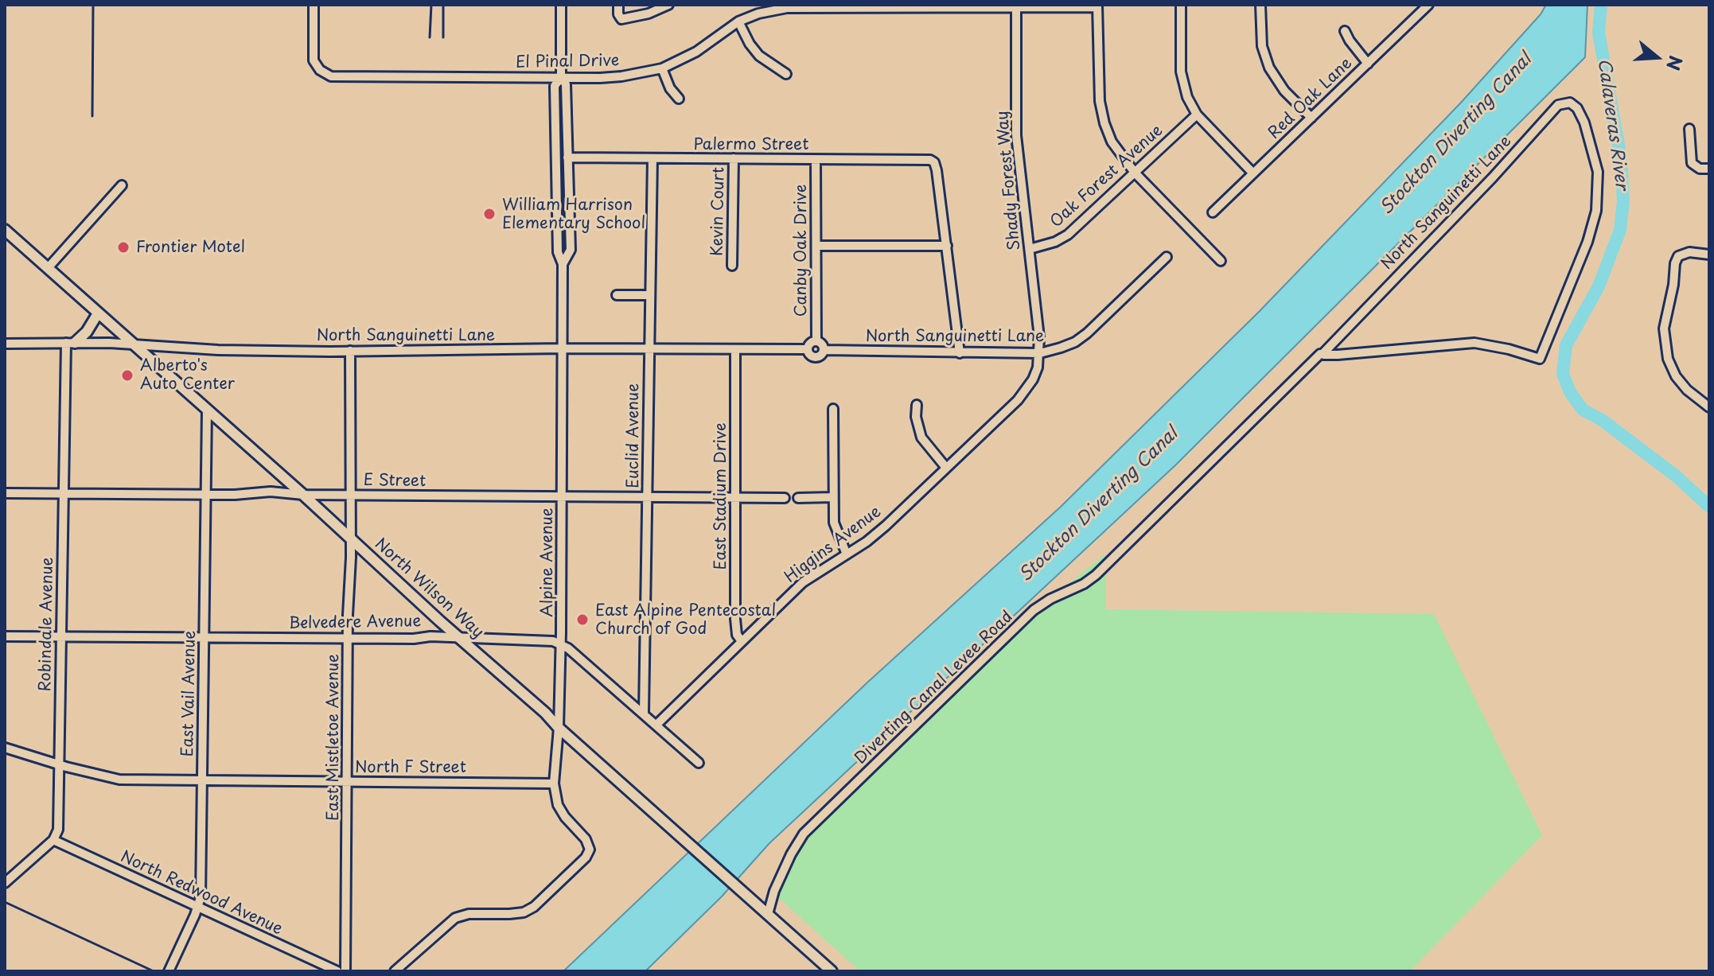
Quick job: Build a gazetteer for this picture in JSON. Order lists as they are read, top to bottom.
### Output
{
  "streets": {
    "main road": ["North Wilson Way"],
    "street": [
      "El Pinal Drive",
      "Red Oak Lane",
      "Palermo Street",
      "Oak Forest Avenue",
      "Shady Forest Way",
      "North Sanguinetti Lane",
      "Kevin Court",
      "Canby Oak Drive",
      "Euclid Avenue",
      "E Street",
      "East Stadium Drive",
      "Higgins Avenue",
      "Alpine Avenue",
      "Belvedere Avenue",
      "Robindale Avenue",
      "Diverting Canal Levee Road",
      "East Vail Avenue",
      "East Mistletoe Avenue",
      "North F Street",
      "North Redwood Avenue"
    ]
  },
  "crossings": [
    ["El Pinal Drive", "Shady Forest Way"],
    ["El Pinal Drive", "Alpine Avenue"],
    ["Palermo Street", "Kevin Court"],
    ["Palermo Street", "Canby Oak Drive"],
    ["Palermo Street", "Euclid Avenue"],
    ["Palermo Street", "Alpine Avenue"],
    ["Oak Forest Avenue", "Shady Forest Way"],
    ["Shady Forest Way", "North Sanguinetti Lane"],
    ["Shady Forest Way", "Higgins Avenue"],
    ["North Sanguinetti Lane", "Canby Oak Drive"],
    ["North Sanguinetti Lane", "Euclid Avenue"],
    ["North Sanguinetti Lane", "East Stadium Drive"],
    ["North Sanguinetti Lane", "Higgins Avenue"],
    ["North Sanguinetti Lane", "Alpine Avenue"],
    ["North Sanguinetti Lane", "North Wilson Way"],
    ["North Sanguinetti Lane", "Robindale Avenue"],
    ["North Sanguinetti Lane", "Diverting Canal Levee Road"],
    ["North Sanguinetti Lane", "East Mistletoe Avenue"],
    ["Euclid Avenue", "E Street"],
    ["E Street", "East Stadium Drive"],
    ["E Street", "Alpine Avenue"],
    ["E Street", "North Wilson Way"],
    ["E Street", "Robindale Avenue"],
    ["E Street", "East Vail Avenue"],
    ["E Street", "East Mistletoe Avenue"],
    ["East Stadium Drive", "Higgins Avenue"],
    ["Alpine Avenue", "North Wilson Way"],
    ["Alpine Avenue", "Belvedere Avenue"],
    ["Alpine Avenue", "North F Street"],
    ["North Wilson Way", "Belvedere Avenue"],
    ["North Wilson Way", "Diverting Canal Levee Road"],
    ["North Wilson Way", "East Vail Avenue"],
    ["North Wilson Way", "East Mistletoe Avenue"],
    ["Belvedere Avenue", "Robindale Avenue"],
    ["Belvedere Avenue", "East Vail Avenue"],
    ["Belvedere Avenue", "East Mistletoe Avenue"],
    ["Robindale Avenue", "North F Street"],
    ["Robindale Avenue", "North Redwood Avenue"],
    ["East Vail Avenue", "North F Street"],
    ["East Vail Avenue", "North Redwood Avenue"],
    ["East Mistletoe Avenue", "North F Street"]
  ],
  "water": ["Calaveras River", "Stockton Diverting Canal"],
  "places": [
    "William Harrison Elementary School",
    "Frontier Motel",
    "Alberto's Auto Center",
    "East Alpine Pentecostal Church of God"
  ],
  "north": "right"
}
